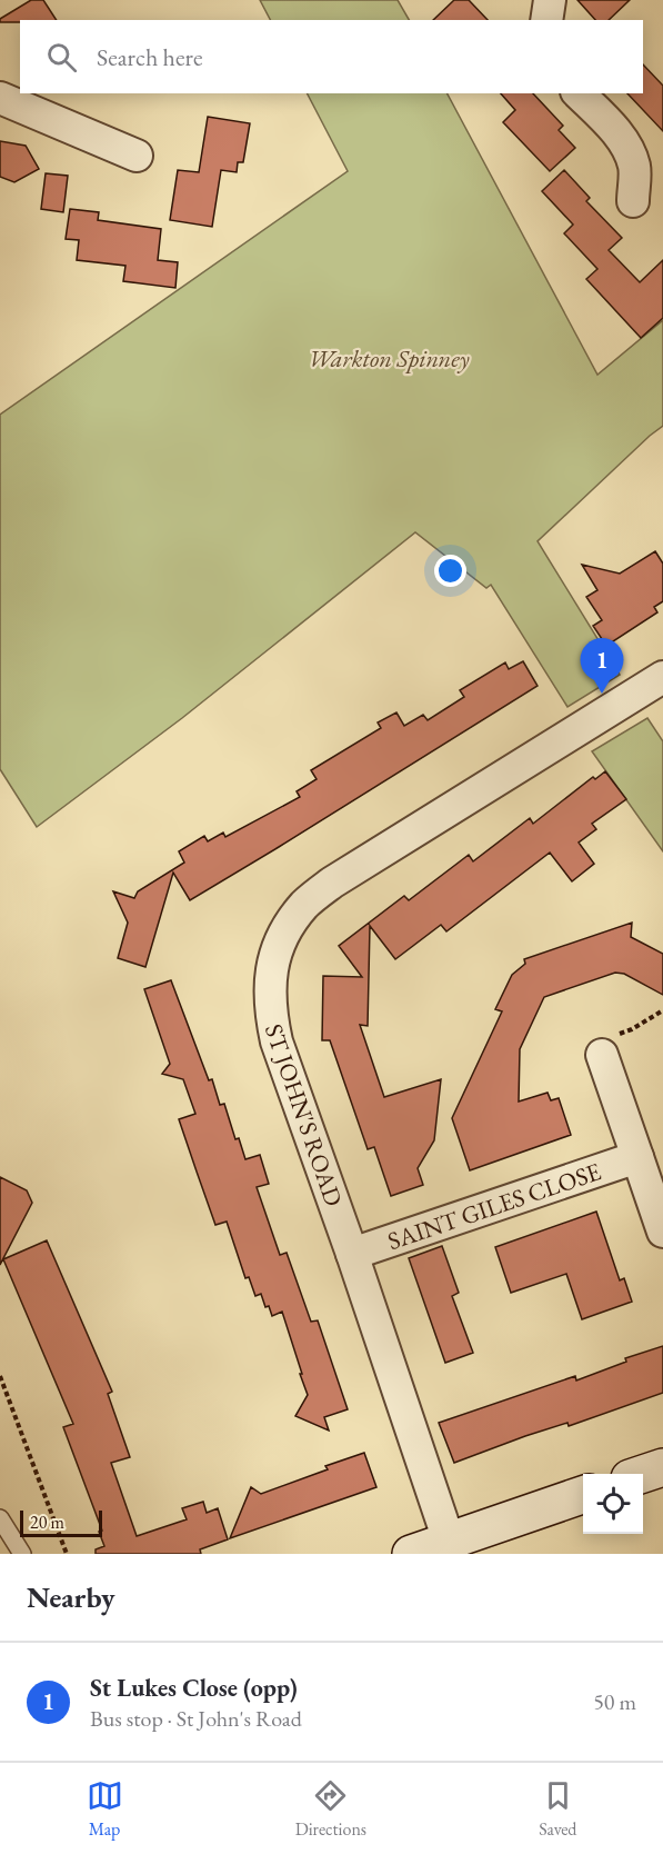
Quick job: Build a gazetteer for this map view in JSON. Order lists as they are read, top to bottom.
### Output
{
  "streets": {
    "street": ["ST JOHN'S ROAD", "SAINT GILES CLOSE"]
  },
  "crossings": [
    ["ST JOHN'S ROAD", "SAINT GILES CLOSE"]
  ],
  "parks": ["Warkton Spinney"],
  "scale_bar": "20 m",
  "page": {
    "search": "Search here",
    "pins": "1",
    "scale": "20 m",
    "heading": "Nearby",
    "list": [
      {
        "mark": "1",
        "name": "St Lukes Close (opp)",
        "note": "Bus stop · St John's Road",
        "value": "50 m"
      }
    ],
    "nav": ["Map", "Directions", "Saved"]
  }
}
